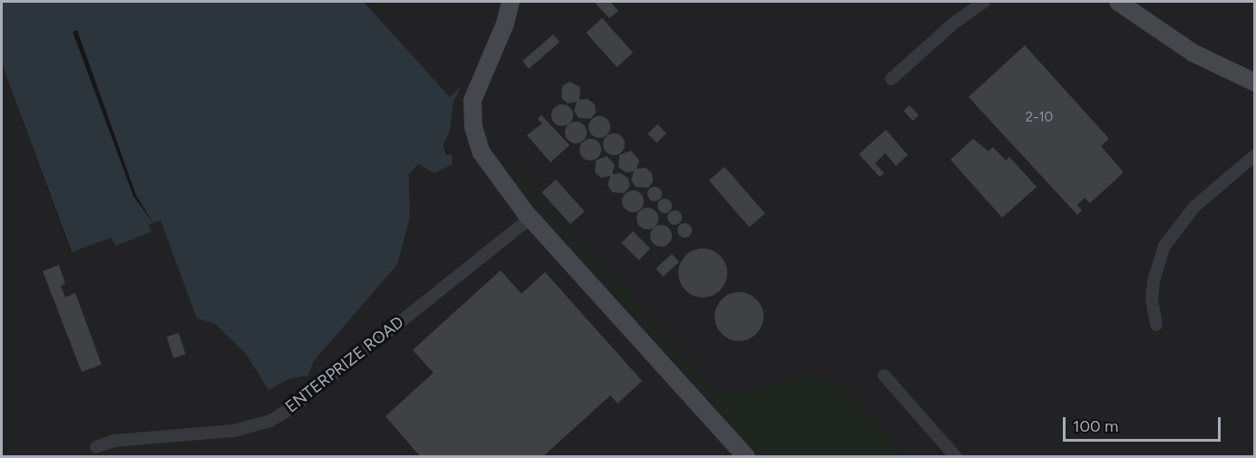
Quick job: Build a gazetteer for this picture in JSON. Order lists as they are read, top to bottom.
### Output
{
  "streets": {
    "street": ["ENTERPRIZE ROAD"]
  },
  "house_numbers": ["2-10"],
  "scale_bar": "100 m"
}
